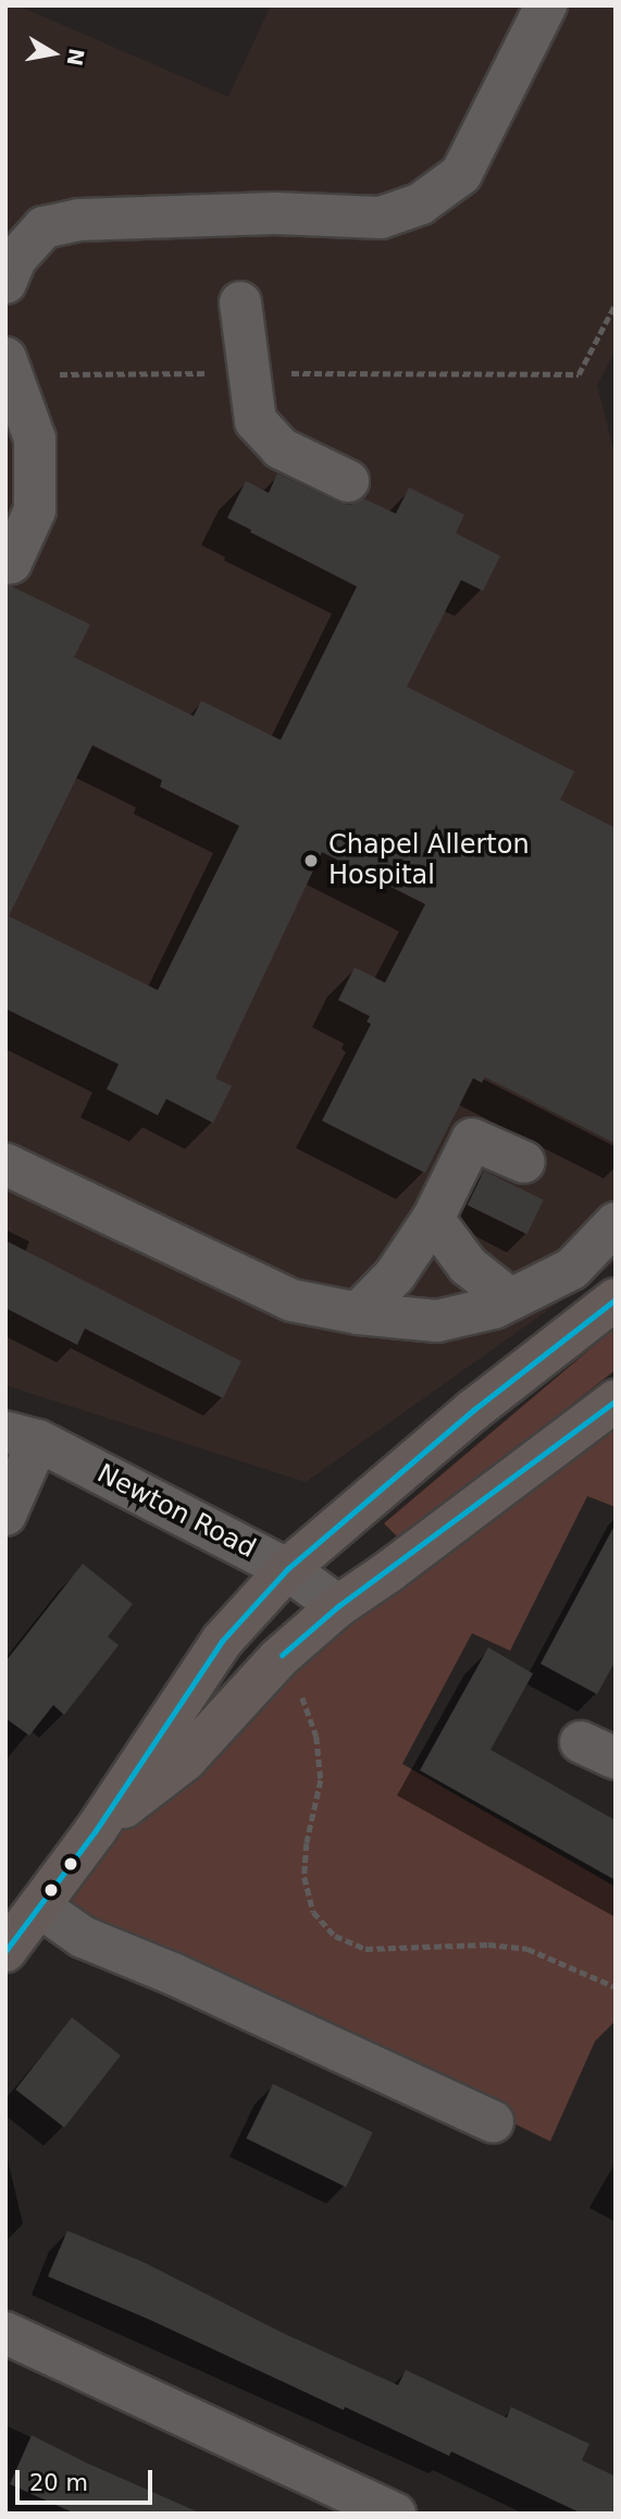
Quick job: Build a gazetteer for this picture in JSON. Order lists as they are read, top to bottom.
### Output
{
  "streets": {
    "street": ["Newton Road"]
  },
  "places": ["Chapel Allerton Hospital"],
  "scale_bar": "20 m",
  "north": "right"
}
